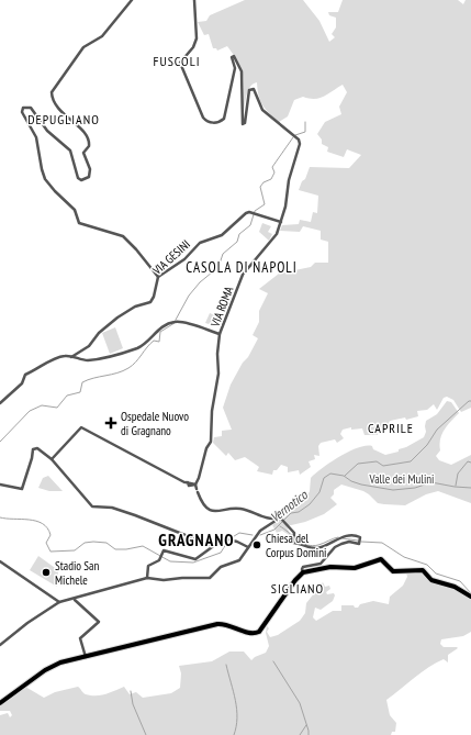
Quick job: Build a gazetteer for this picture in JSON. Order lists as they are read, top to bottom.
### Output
{
  "streets": {
    "street": ["VIA GESINI", "VIA ROMA"]
  },
  "crossings": [
    ["VIA GESINI", "VIA ROMA"]
  ],
  "districts": [
    "FUSCOLI",
    "DEPUGLIANO",
    "CASOLA DI NAPOLI",
    "CAPRILE",
    "GRAGNANO",
    "SIGLIANO"
  ],
  "water": ["Vernotico"],
  "parks": ["Valle dei Mulini"],
  "places": {
    "health": ["Ospedale Nuovo di Gragnano"],
    "other": ["Chiesa del Corpus Domini", "Stadio San Michele"]
  }
}
